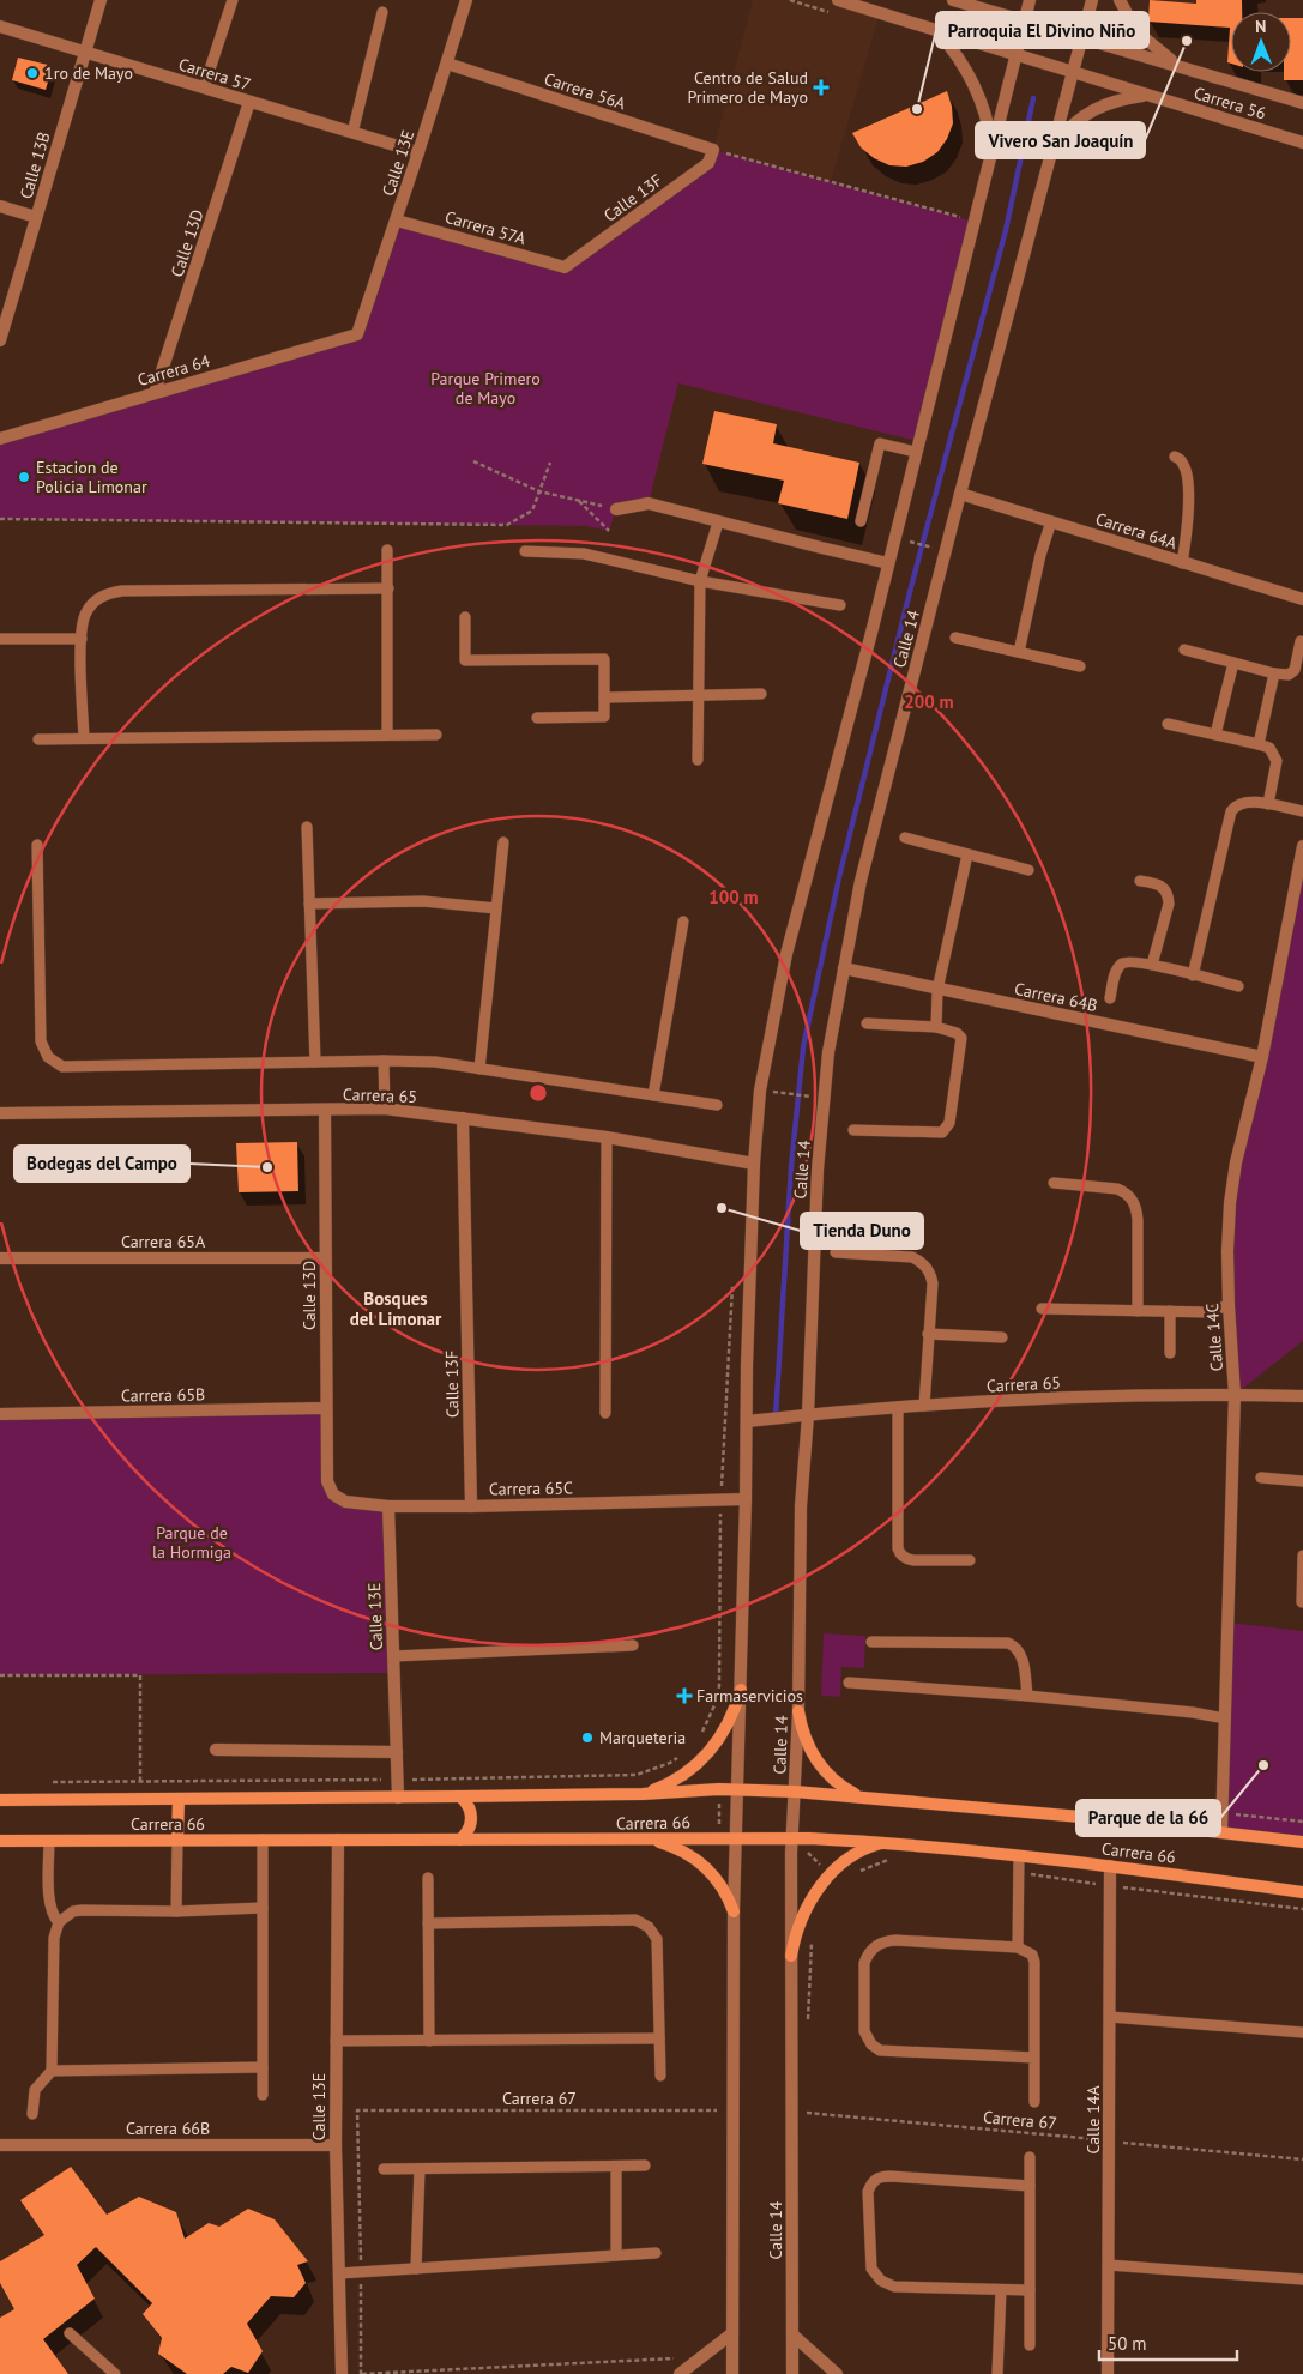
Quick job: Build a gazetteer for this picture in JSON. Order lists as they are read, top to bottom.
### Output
{
  "streets": {
    "main road": ["Carrera 66"],
    "street": [
      "Carrera 57",
      "Carrera 56A",
      "Carrera 56",
      "Calle 13E",
      "Calle 13B",
      "Calle 13F",
      "Carrera 57A",
      "Calle 13D",
      "Carrera 64",
      "Carrera 64A",
      "Calle 14",
      "Carrera 64B",
      "Carrera 65",
      "Carrera 65A",
      "Calle 14C",
      "Carrera 65B",
      "Carrera 65C",
      "Calle 14A",
      "Carrera 66B"
    ],
    "path": ["Carrera 67"]
  },
  "crossings": [
    ["Carrera 57", "Calle 13E"],
    ["Carrera 57", "Calle 13B"],
    ["Carrera 57", "Calle 13D"],
    ["Carrera 56A", "Calle 13E"],
    ["Carrera 56A", "Calle 13F"],
    ["Carrera 56", "Calle 14"],
    ["Calle 13E", "Carrera 57A"],
    ["Calle 13E", "Carrera 64"],
    ["Calle 13E", "Carrera 65C"],
    ["Calle 13E", "Carrera 66"],
    ["Calle 13E", "Carrera 66B"],
    ["Calle 13F", "Carrera 57A"],
    ["Calle 13F", "Carrera 65"],
    ["Calle 13F", "Carrera 65C"],
    ["Calle 13D", "Carrera 64"],
    ["Calle 13D", "Carrera 65"],
    ["Calle 13D", "Carrera 65A"],
    ["Calle 13D", "Carrera 65B"],
    ["Calle 13D", "Carrera 65C"],
    ["Carrera 64A", "Calle 14"],
    ["Calle 14", "Carrera 64B"],
    ["Calle 14", "Carrera 65"],
    ["Calle 14", "Carrera 66"],
    ["Carrera 64B", "Calle 14C"],
    ["Carrera 65", "Calle 14C"],
    ["Calle 14C", "Carrera 66"],
    ["Carrera 66", "Calle 14A"],
    ["Carrera 67", "Calle 14A"]
  ],
  "districts": ["Bosques del Limonar"],
  "parks": ["Parque Primero de Mayo", "Parque de la Hormiga"],
  "places": {
    "other": [
      "Vivero San Joaquín",
      "1ro de Mayo",
      "Parroquia El Divino Niño",
      "Estacion de Policia Limonar",
      "Bodegas del Campo",
      "Tienda Duno",
      "Marqueteria",
      "Parque de la 66"
    ],
    "health": ["Centro de Salud Primero de Mayo", "Farmaservicios"]
  },
  "scale_bar": "50 m",
  "north": "top",
  "rings": ["200 m", "100 m"]
}
